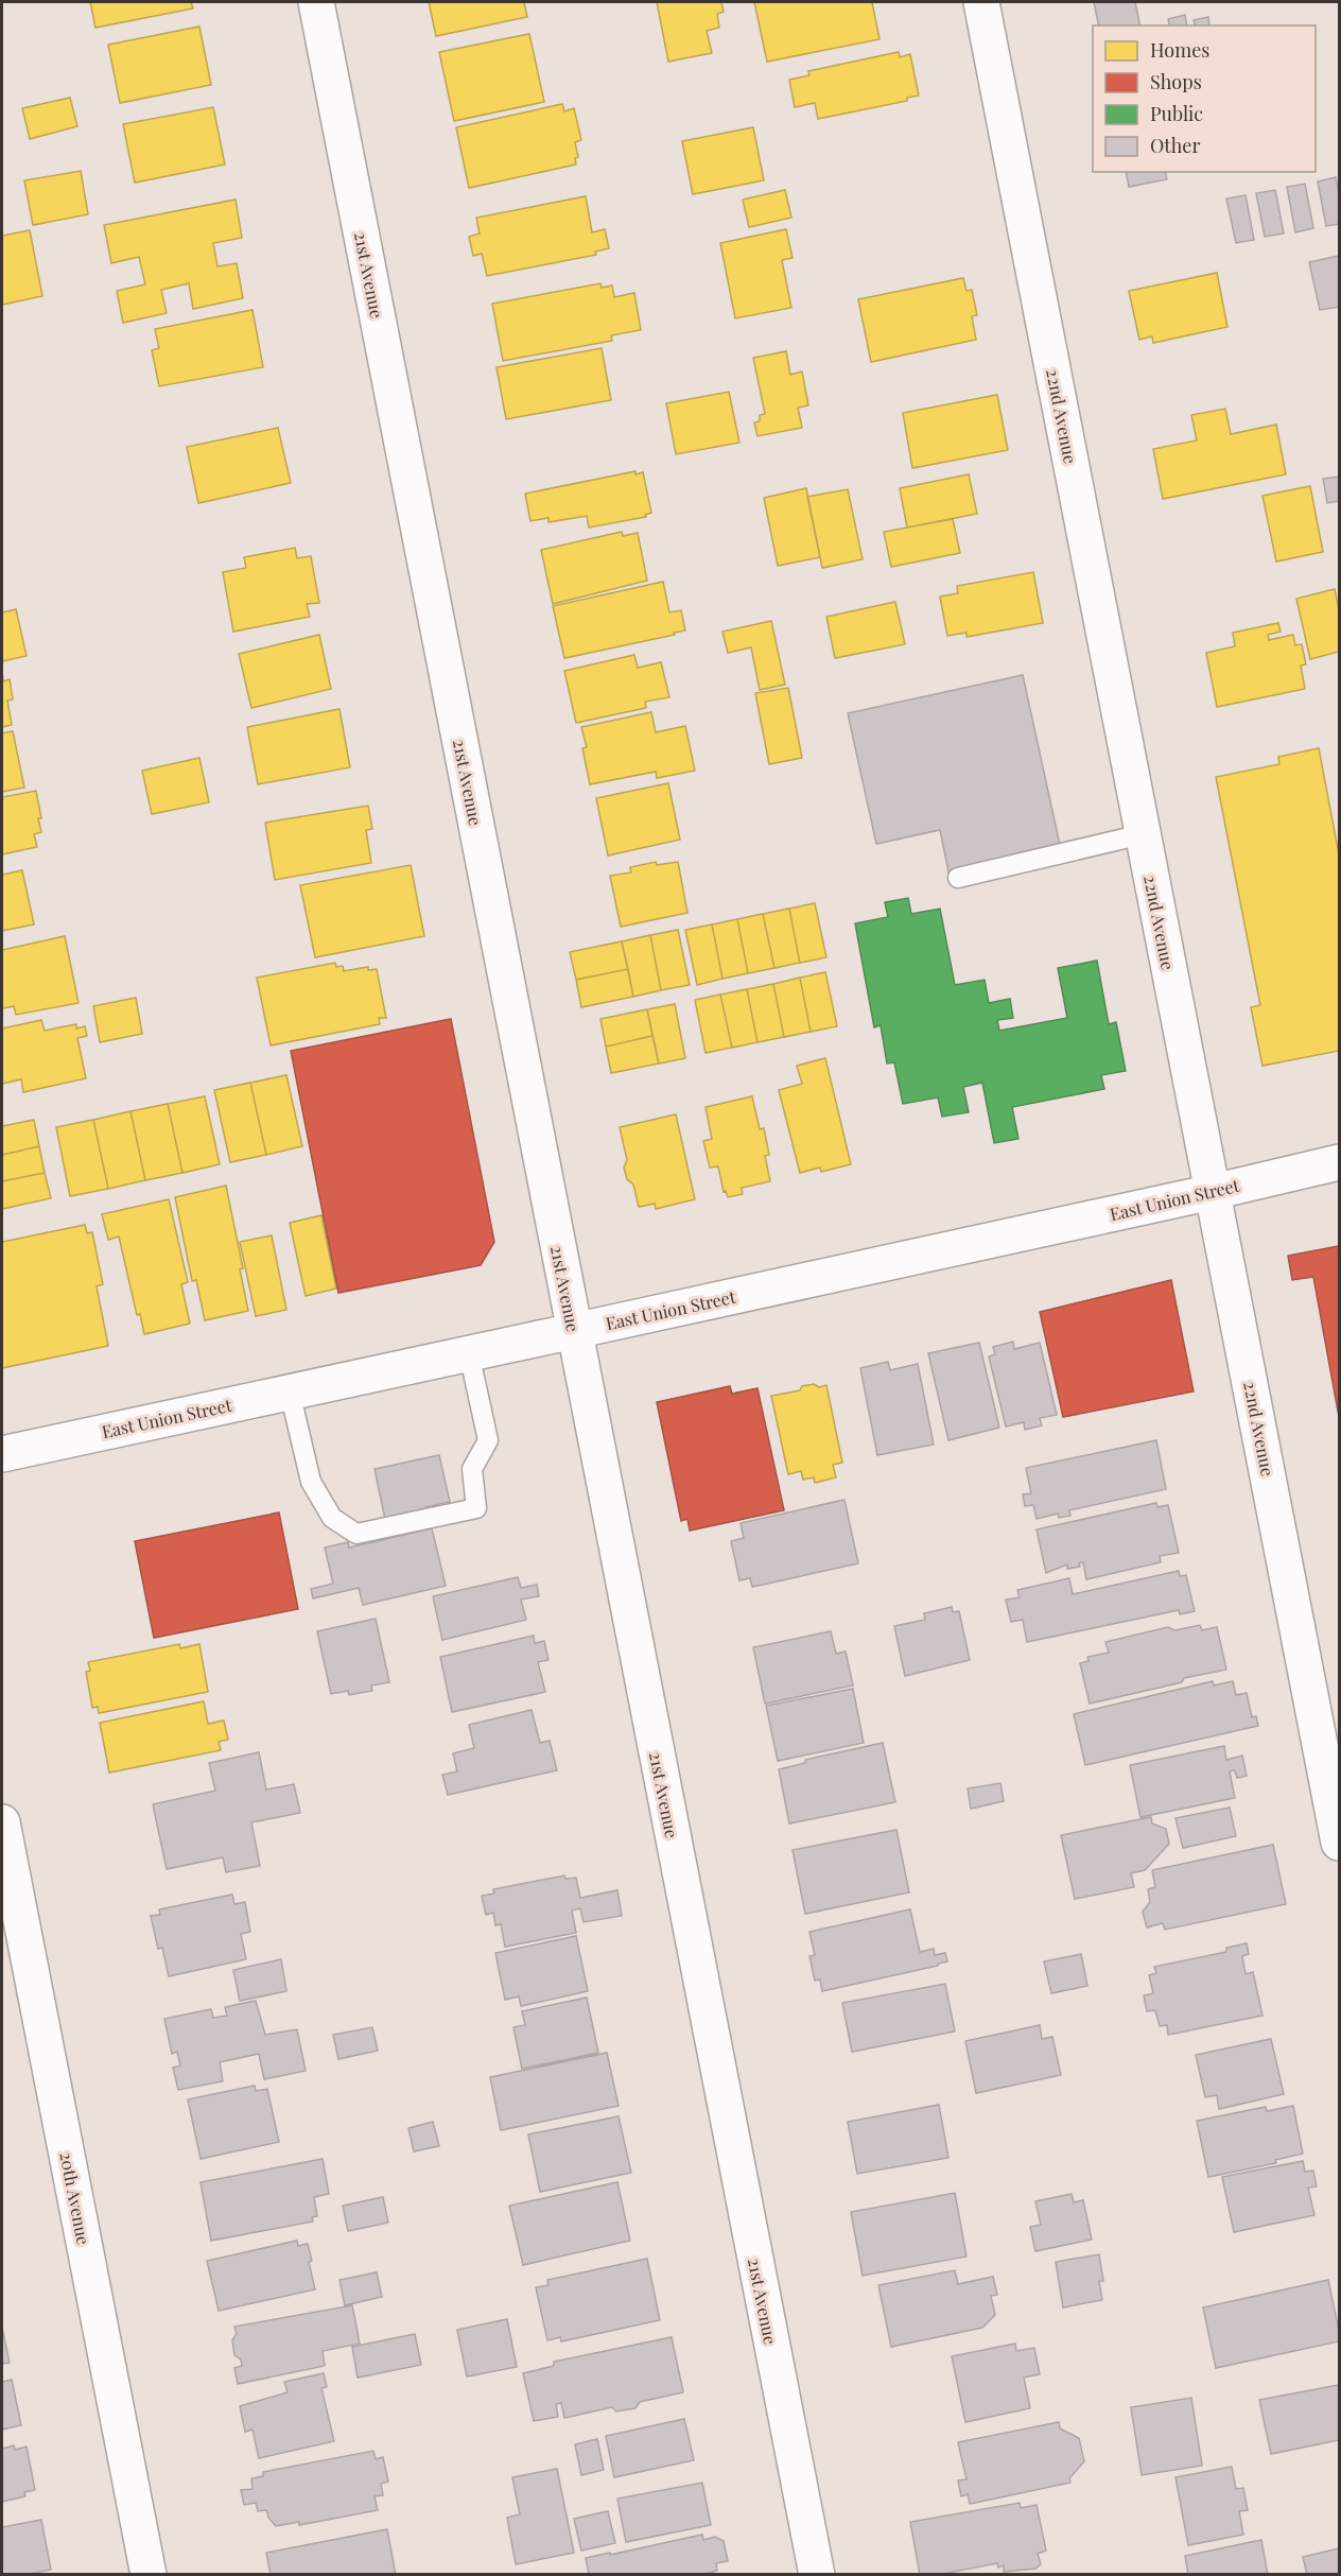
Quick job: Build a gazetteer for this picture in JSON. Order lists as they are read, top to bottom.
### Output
{
  "streets": {
    "street": [
      "21st Avenue",
      "22nd Avenue",
      "East Union Street",
      "20th Avenue"
    ]
  },
  "crossings": [
    ["21st Avenue", "East Union Street"],
    ["22nd Avenue", "East Union Street"]
  ],
  "legend": [
    "Homes",
    "Shops",
    "Public",
    "Other"
  ]
}
